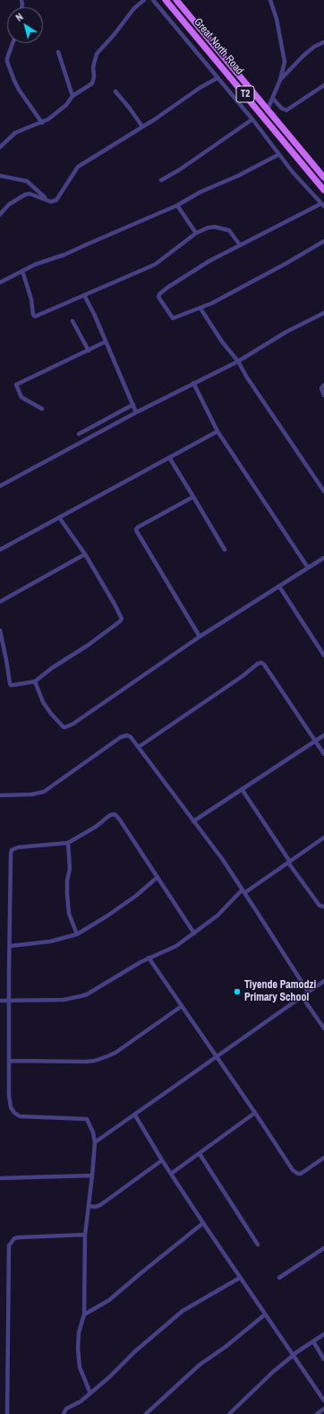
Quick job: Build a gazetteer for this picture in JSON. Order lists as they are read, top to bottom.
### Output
{
  "streets": {
    "main road": ["Great North Road", "T2"]
  },
  "places": ["Tiyende Pamodzi Primary School"],
  "north": "top left"
}
